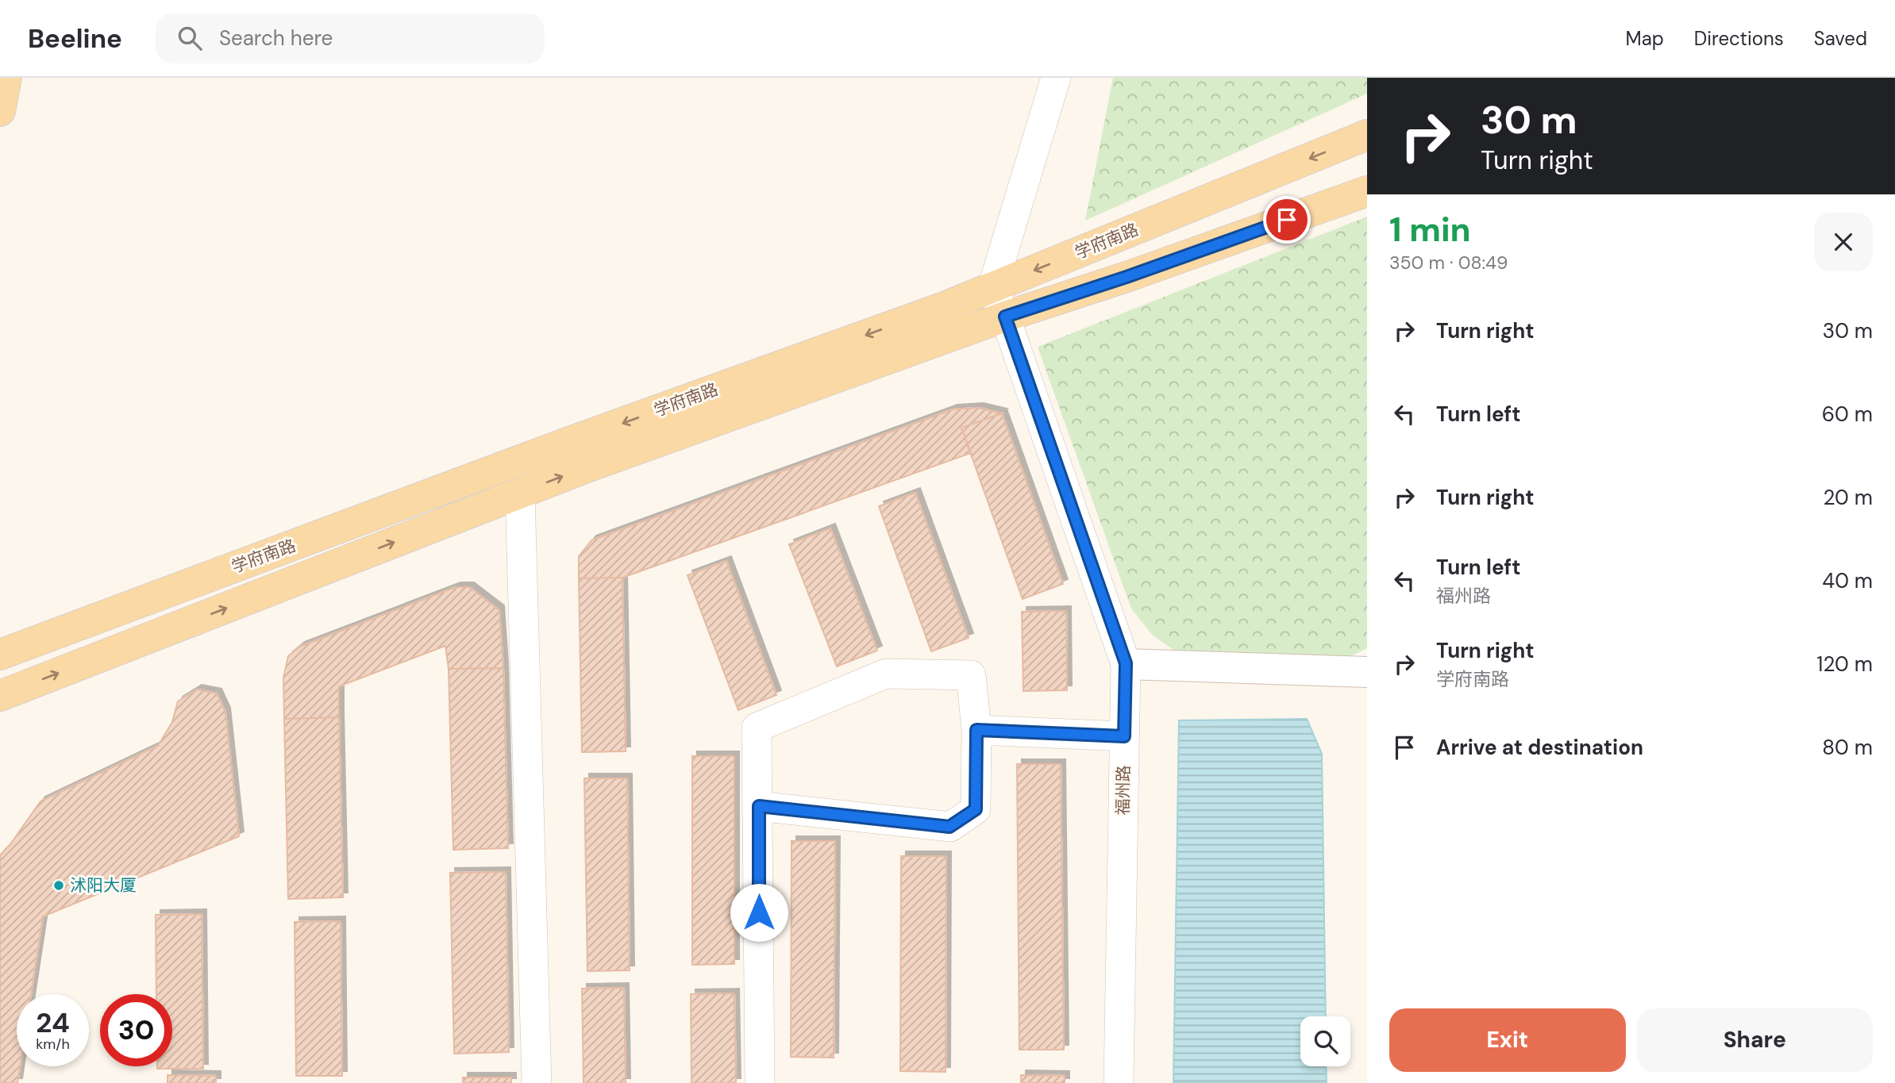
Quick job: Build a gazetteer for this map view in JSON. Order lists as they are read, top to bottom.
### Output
{
  "streets": {
    "main road": ["学府南路"],
    "street": ["福州路"]
  },
  "crossings": [
    ["学府南路", "福州路"]
  ],
  "places": ["沭阳大厦"],
  "page": {
    "header": "Beeline",
    "search": "Search here",
    "nav": ["Map", "Directions", "Saved"],
    "turn": ["30 m", "Turn right"],
    "heading": ["1 min", "350 m · 08:49"],
    "list": [
      {
        "name": "Turn right",
        "value": "30 m"
      },
      {
        "name": "Turn left",
        "value": "60 m"
      },
      {
        "name": "Turn right",
        "value": "20 m"
      },
      {
        "name": "Turn left",
        "note": "福州路",
        "value": "40 m"
      },
      {
        "name": "Turn right",
        "note": "学府南路",
        "value": "120 m"
      },
      {
        "name": "Arrive at destination",
        "value": "80 m"
      }
    ],
    "speed": "24 km/h",
    "limit": "30",
    "buttons": ["Exit", "Share"]
  }
}
